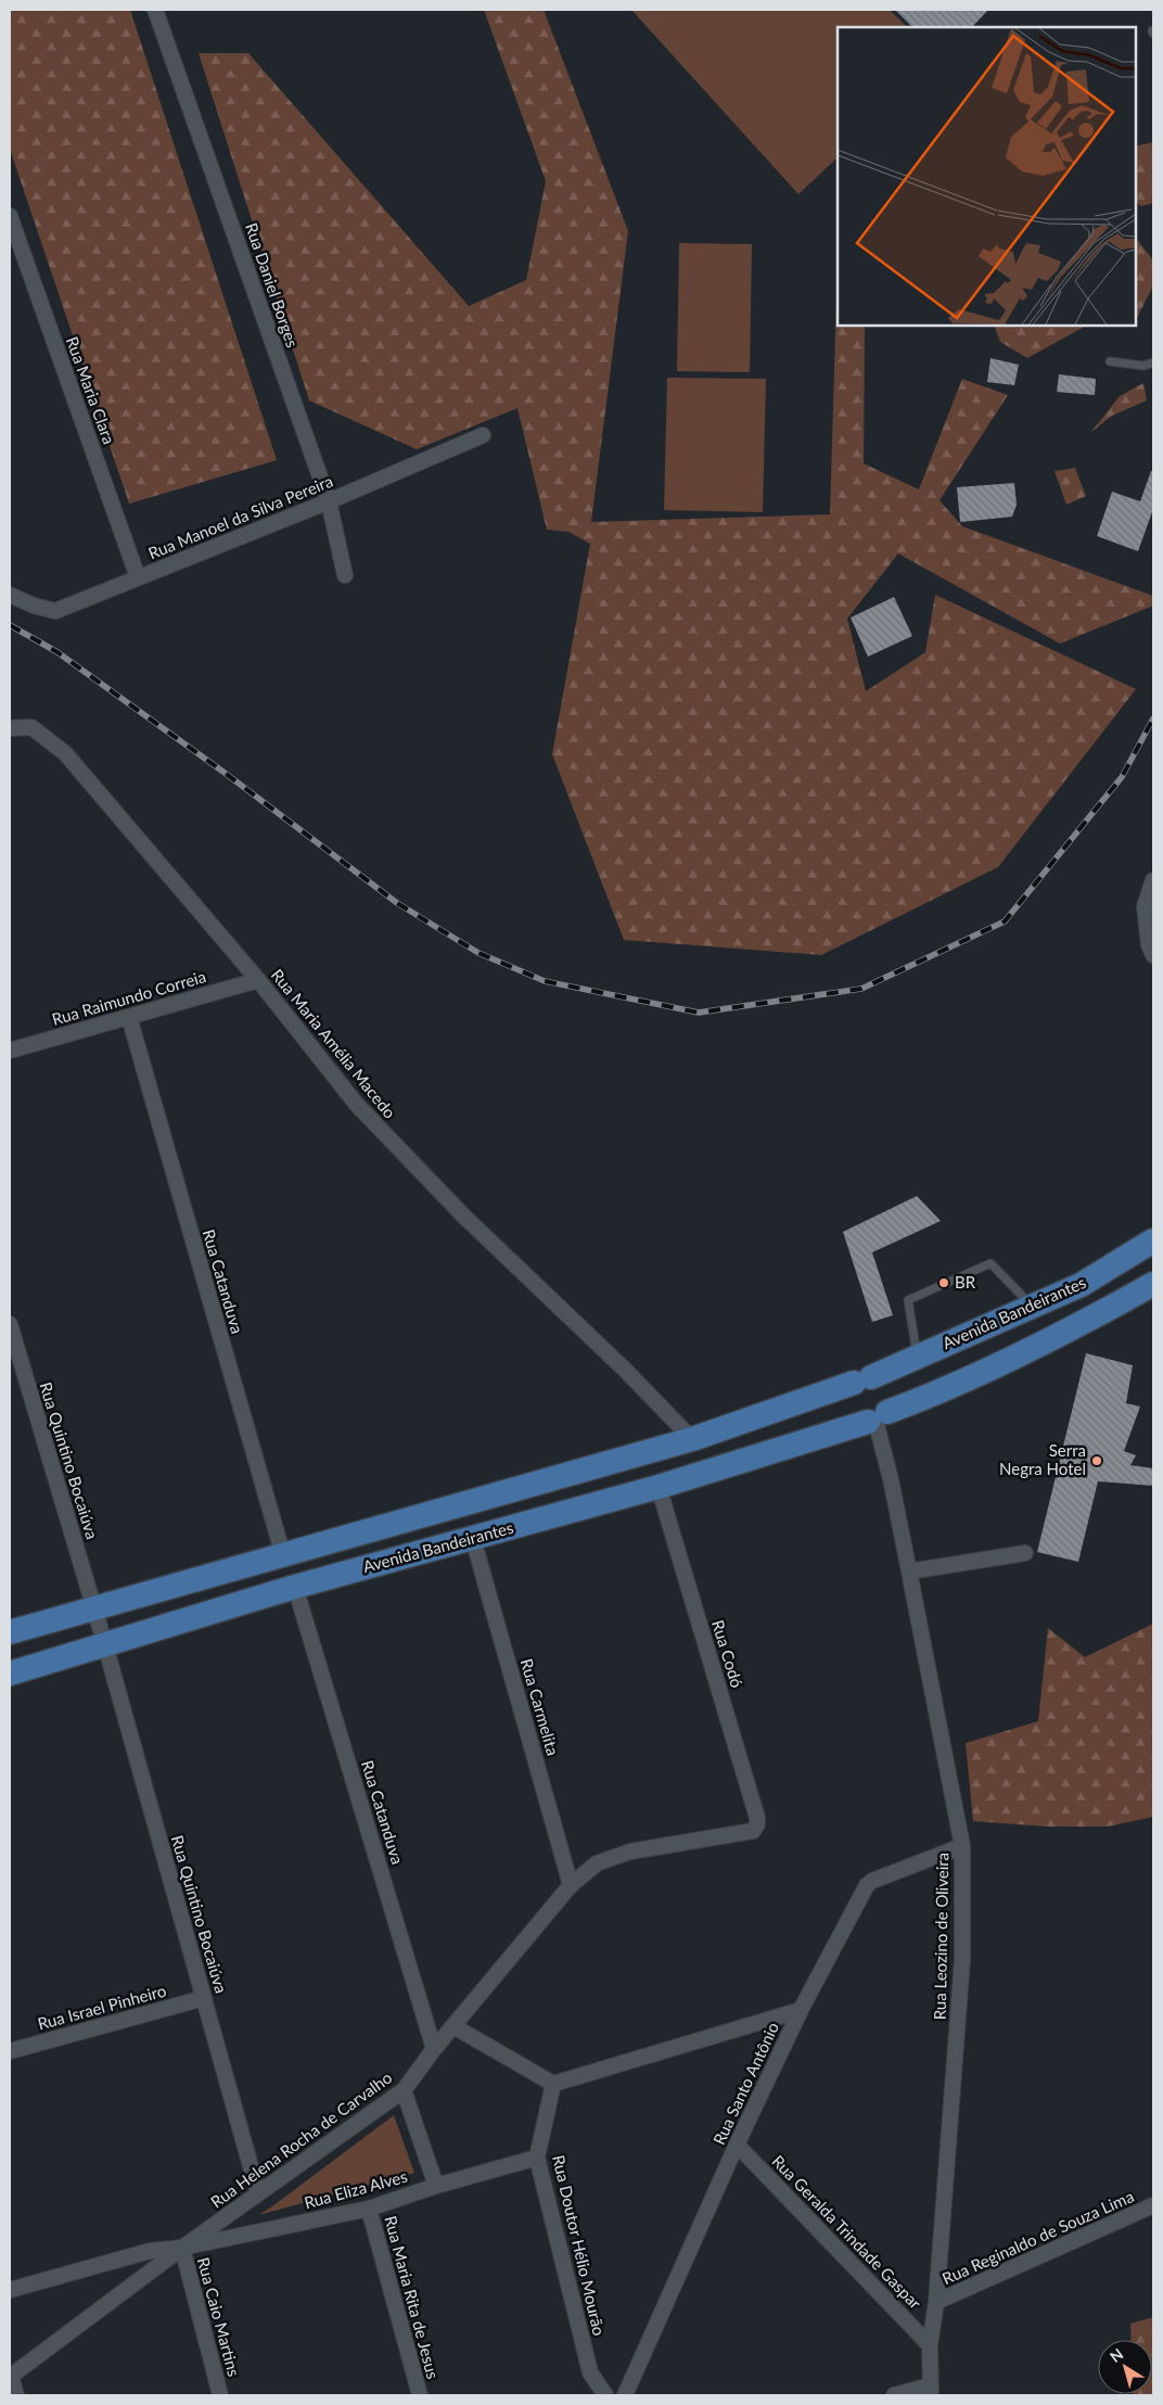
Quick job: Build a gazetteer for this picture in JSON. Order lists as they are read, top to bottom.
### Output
{
  "streets": {
    "main road": ["Avenida Bandeirantes"],
    "street": [
      "Rua Daniel Borges",
      "Rua Maria Clara",
      "Rua Manoel da Silva Pereira",
      "Rua Raimundo Correia",
      "Rua Maria Amélia Macedo",
      "Rua Catanduva",
      "Rua Quintino Bocaiúva",
      "Rua Codó",
      "Rua Carmelita",
      "Rua Leozino de Oliveira",
      "Rua Israel Pinheiro",
      "Rua Santo Antônio",
      "Rua Helena Rocha de Carvalho",
      "Rua Eliza Alves",
      "Rua Geralda Trindade Gaspar",
      "Rua Reginaldo de Souza Lima",
      "Rua Doutor Hélio Mourão",
      "Rua Maria Rita de Jesus",
      "Rua Caio Martins"
    ]
  },
  "crossings": [
    ["Rua Daniel Borges", "Rua Manoel da Silva Pereira"],
    ["Rua Maria Clara", "Rua Manoel da Silva Pereira"],
    ["Rua Raimundo Correia", "Rua Maria Amélia Macedo"],
    ["Rua Raimundo Correia", "Rua Catanduva"],
    ["Rua Maria Amélia Macedo", "Avenida Bandeirantes"],
    ["Rua Catanduva", "Avenida Bandeirantes"],
    ["Rua Catanduva", "Rua Helena Rocha de Carvalho"],
    ["Avenida Bandeirantes", "Rua Quintino Bocaiúva"],
    ["Avenida Bandeirantes", "Rua Codó"],
    ["Avenida Bandeirantes", "Rua Carmelita"],
    ["Avenida Bandeirantes", "Rua Leozino de Oliveira"],
    ["Rua Quintino Bocaiúva", "Rua Israel Pinheiro"],
    ["Rua Quintino Bocaiúva", "Rua Helena Rocha de Carvalho"],
    ["Rua Codó", "Rua Helena Rocha de Carvalho"],
    ["Rua Carmelita", "Rua Helena Rocha de Carvalho"],
    ["Rua Leozino de Oliveira", "Rua Santo Antônio"],
    ["Rua Leozino de Oliveira", "Rua Geralda Trindade Gaspar"],
    ["Rua Leozino de Oliveira", "Rua Reginaldo de Souza Lima"],
    ["Rua Santo Antônio", "Rua Geralda Trindade Gaspar"],
    ["Rua Helena Rocha de Carvalho", "Rua Eliza Alves"],
    ["Rua Helena Rocha de Carvalho", "Rua Caio Martins"],
    ["Rua Eliza Alves", "Rua Doutor Hélio Mourão"],
    ["Rua Eliza Alves", "Rua Maria Rita de Jesus"],
    ["Rua Eliza Alves", "Rua Caio Martins"]
  ],
  "places": ["BR", "Serra Negra Hotel"],
  "north": "top left"
}
